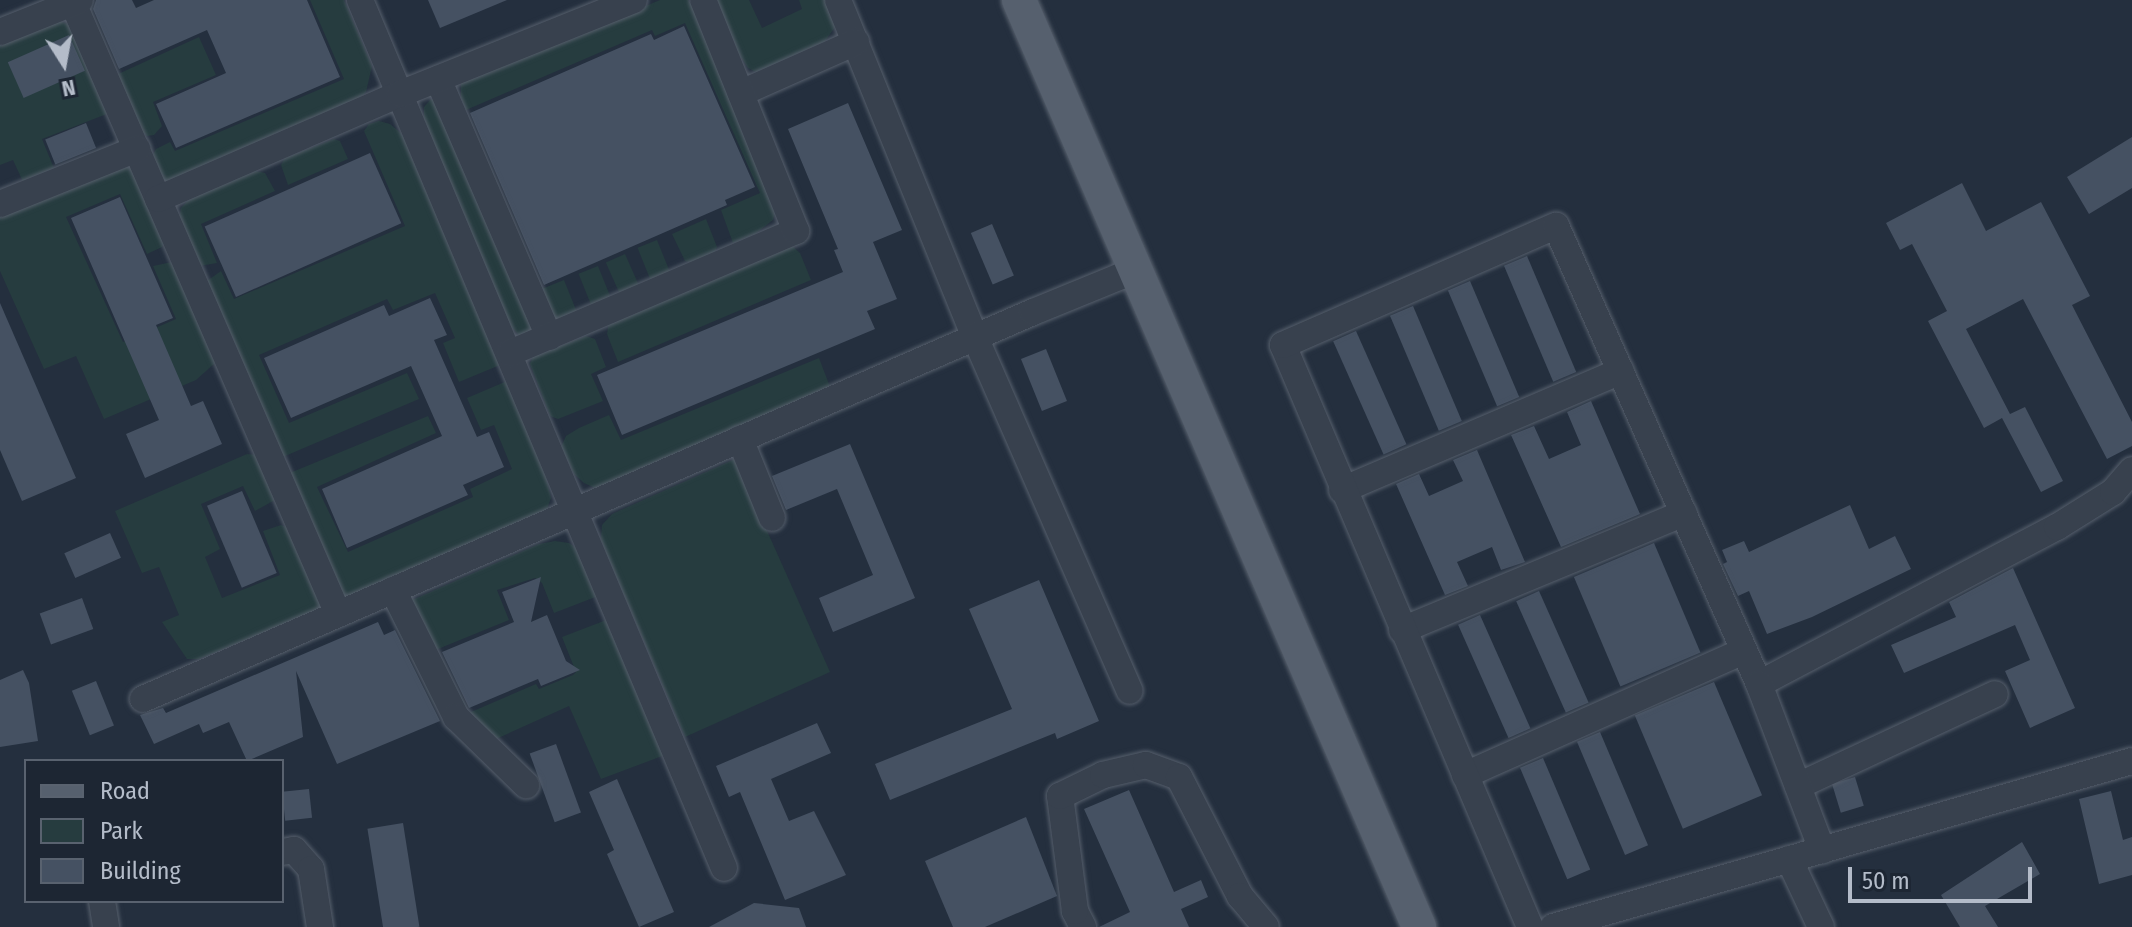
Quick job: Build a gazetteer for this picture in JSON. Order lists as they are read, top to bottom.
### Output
{
  "legend": ["Road", "Park", "Building"],
  "scale_bar": "50 m",
  "north": "bottom"
}
